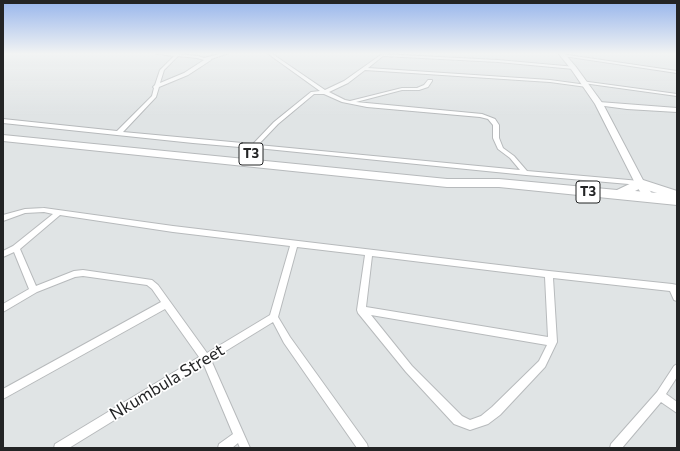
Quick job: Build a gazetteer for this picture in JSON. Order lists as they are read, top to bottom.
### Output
{
  "streets": {
    "highway": ["T3"],
    "street": ["Nkumbula Street"]
  }
}
